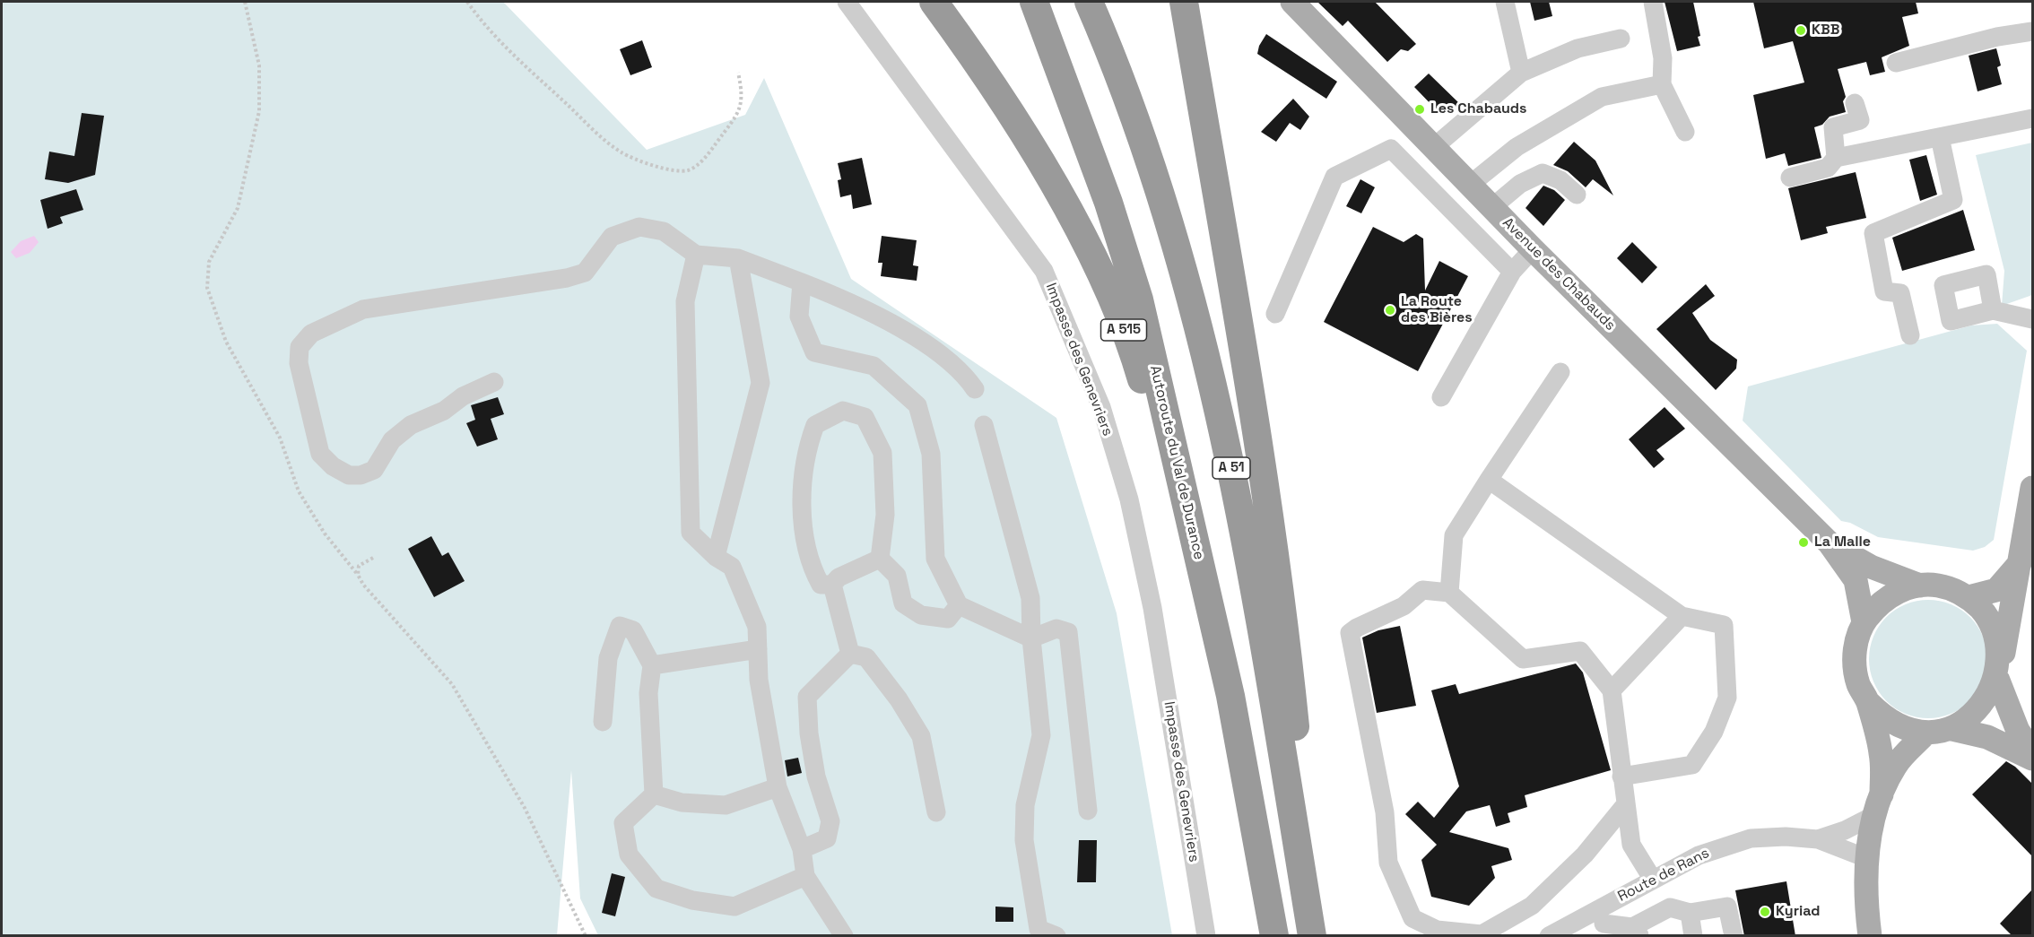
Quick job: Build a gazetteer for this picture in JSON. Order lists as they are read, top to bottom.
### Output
{
  "streets": {
    "highway": ["A 515", "Autoroute du Val de Durance", "A 51"],
    "main road": ["Avenue des Chabauds"],
    "street": ["Impasse des Genevriers", "Route de Rans"]
  },
  "crossings": [
    ["A 515", "Autoroute du Val de Durance"]
  ],
  "places": [
    "KBB",
    "Les Chabauds",
    "La Route des Bières",
    "La Malle",
    "Kyriad"
  ]
}
